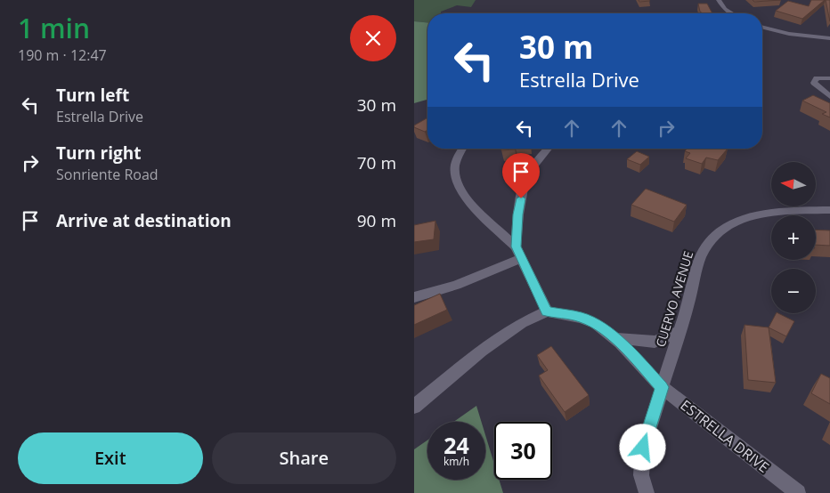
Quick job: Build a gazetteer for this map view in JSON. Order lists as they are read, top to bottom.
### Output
{
  "streets": {
    "street": ["CUERVO AVENUE", "ESTRELLA DRIVE"]
  },
  "crossings": [
    ["CUERVO AVENUE", "ESTRELLA DRIVE"]
  ],
  "north": "left",
  "page": {
    "heading": ["1 min", "190 m · 12:47"],
    "turn": ["30 m", "Estrella Drive"],
    "list": [
      {
        "name": "Turn left",
        "note": "Estrella Drive",
        "value": "30 m"
      },
      {
        "name": "Turn right",
        "note": "Sonriente Road",
        "value": "70 m"
      },
      {
        "name": "Arrive at destination",
        "value": "90 m"
      }
    ],
    "map_buttons": ["+", "−"],
    "speed": "24 km/h",
    "limit": "30",
    "buttons": ["Exit", "Share"]
  }
}
